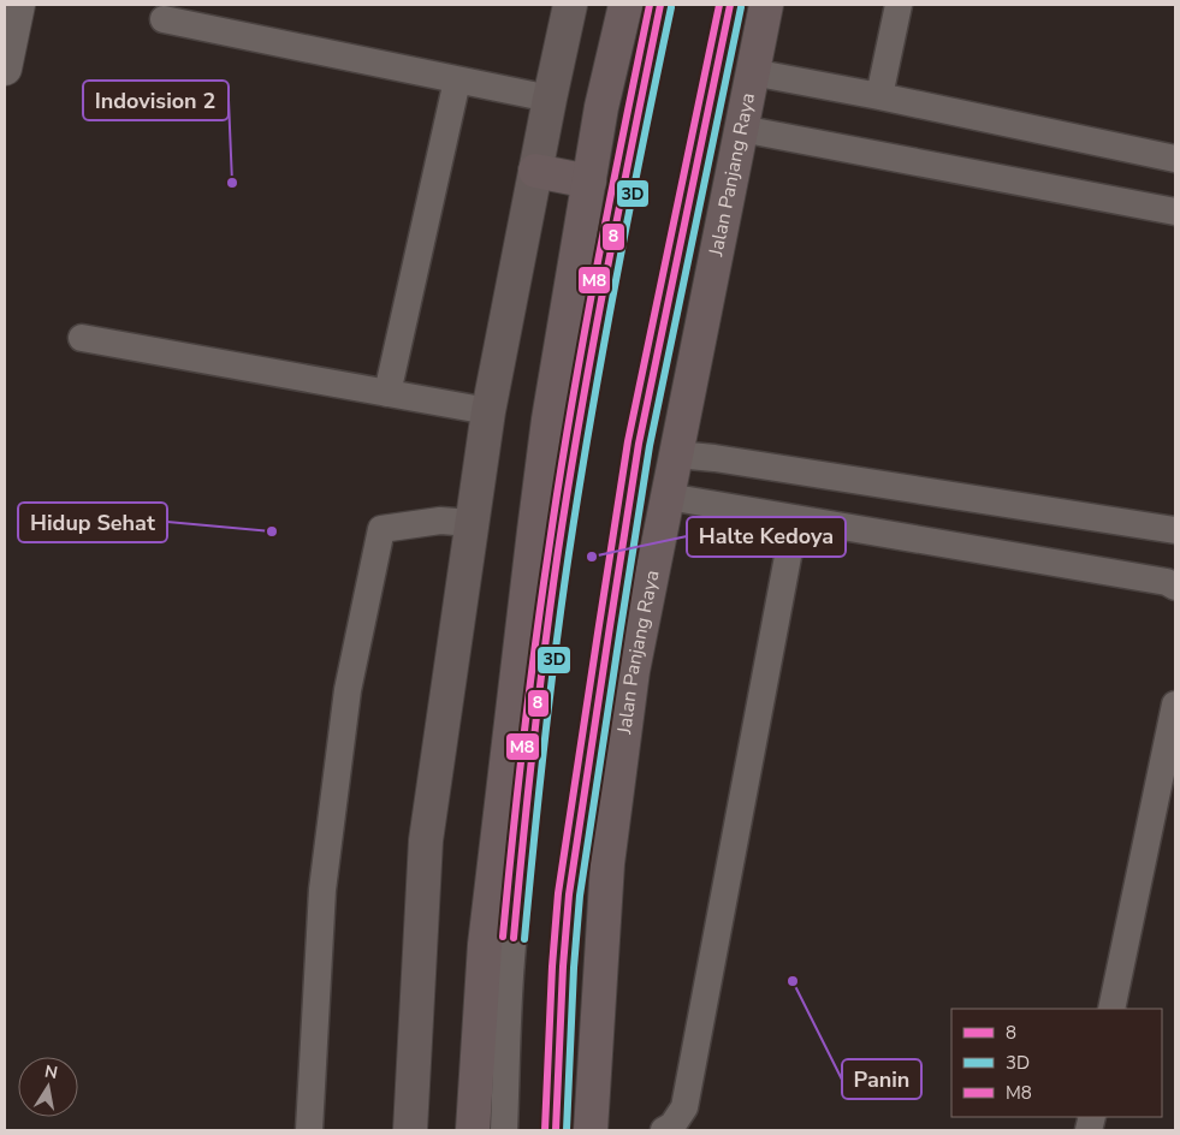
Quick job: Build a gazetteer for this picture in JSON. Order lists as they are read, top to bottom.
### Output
{
  "streets": {
    "main road": ["Jalan Panjang Raya"]
  },
  "places": [
    "Indovision 2",
    "Hidup Sehat",
    "Halte Kedoya",
    "Panin"
  ],
  "lines": ["transit line 8", "transit line M8", "transit line 3D"],
  "legend": ["8", "3D", "M8"],
  "north": "top"
}
